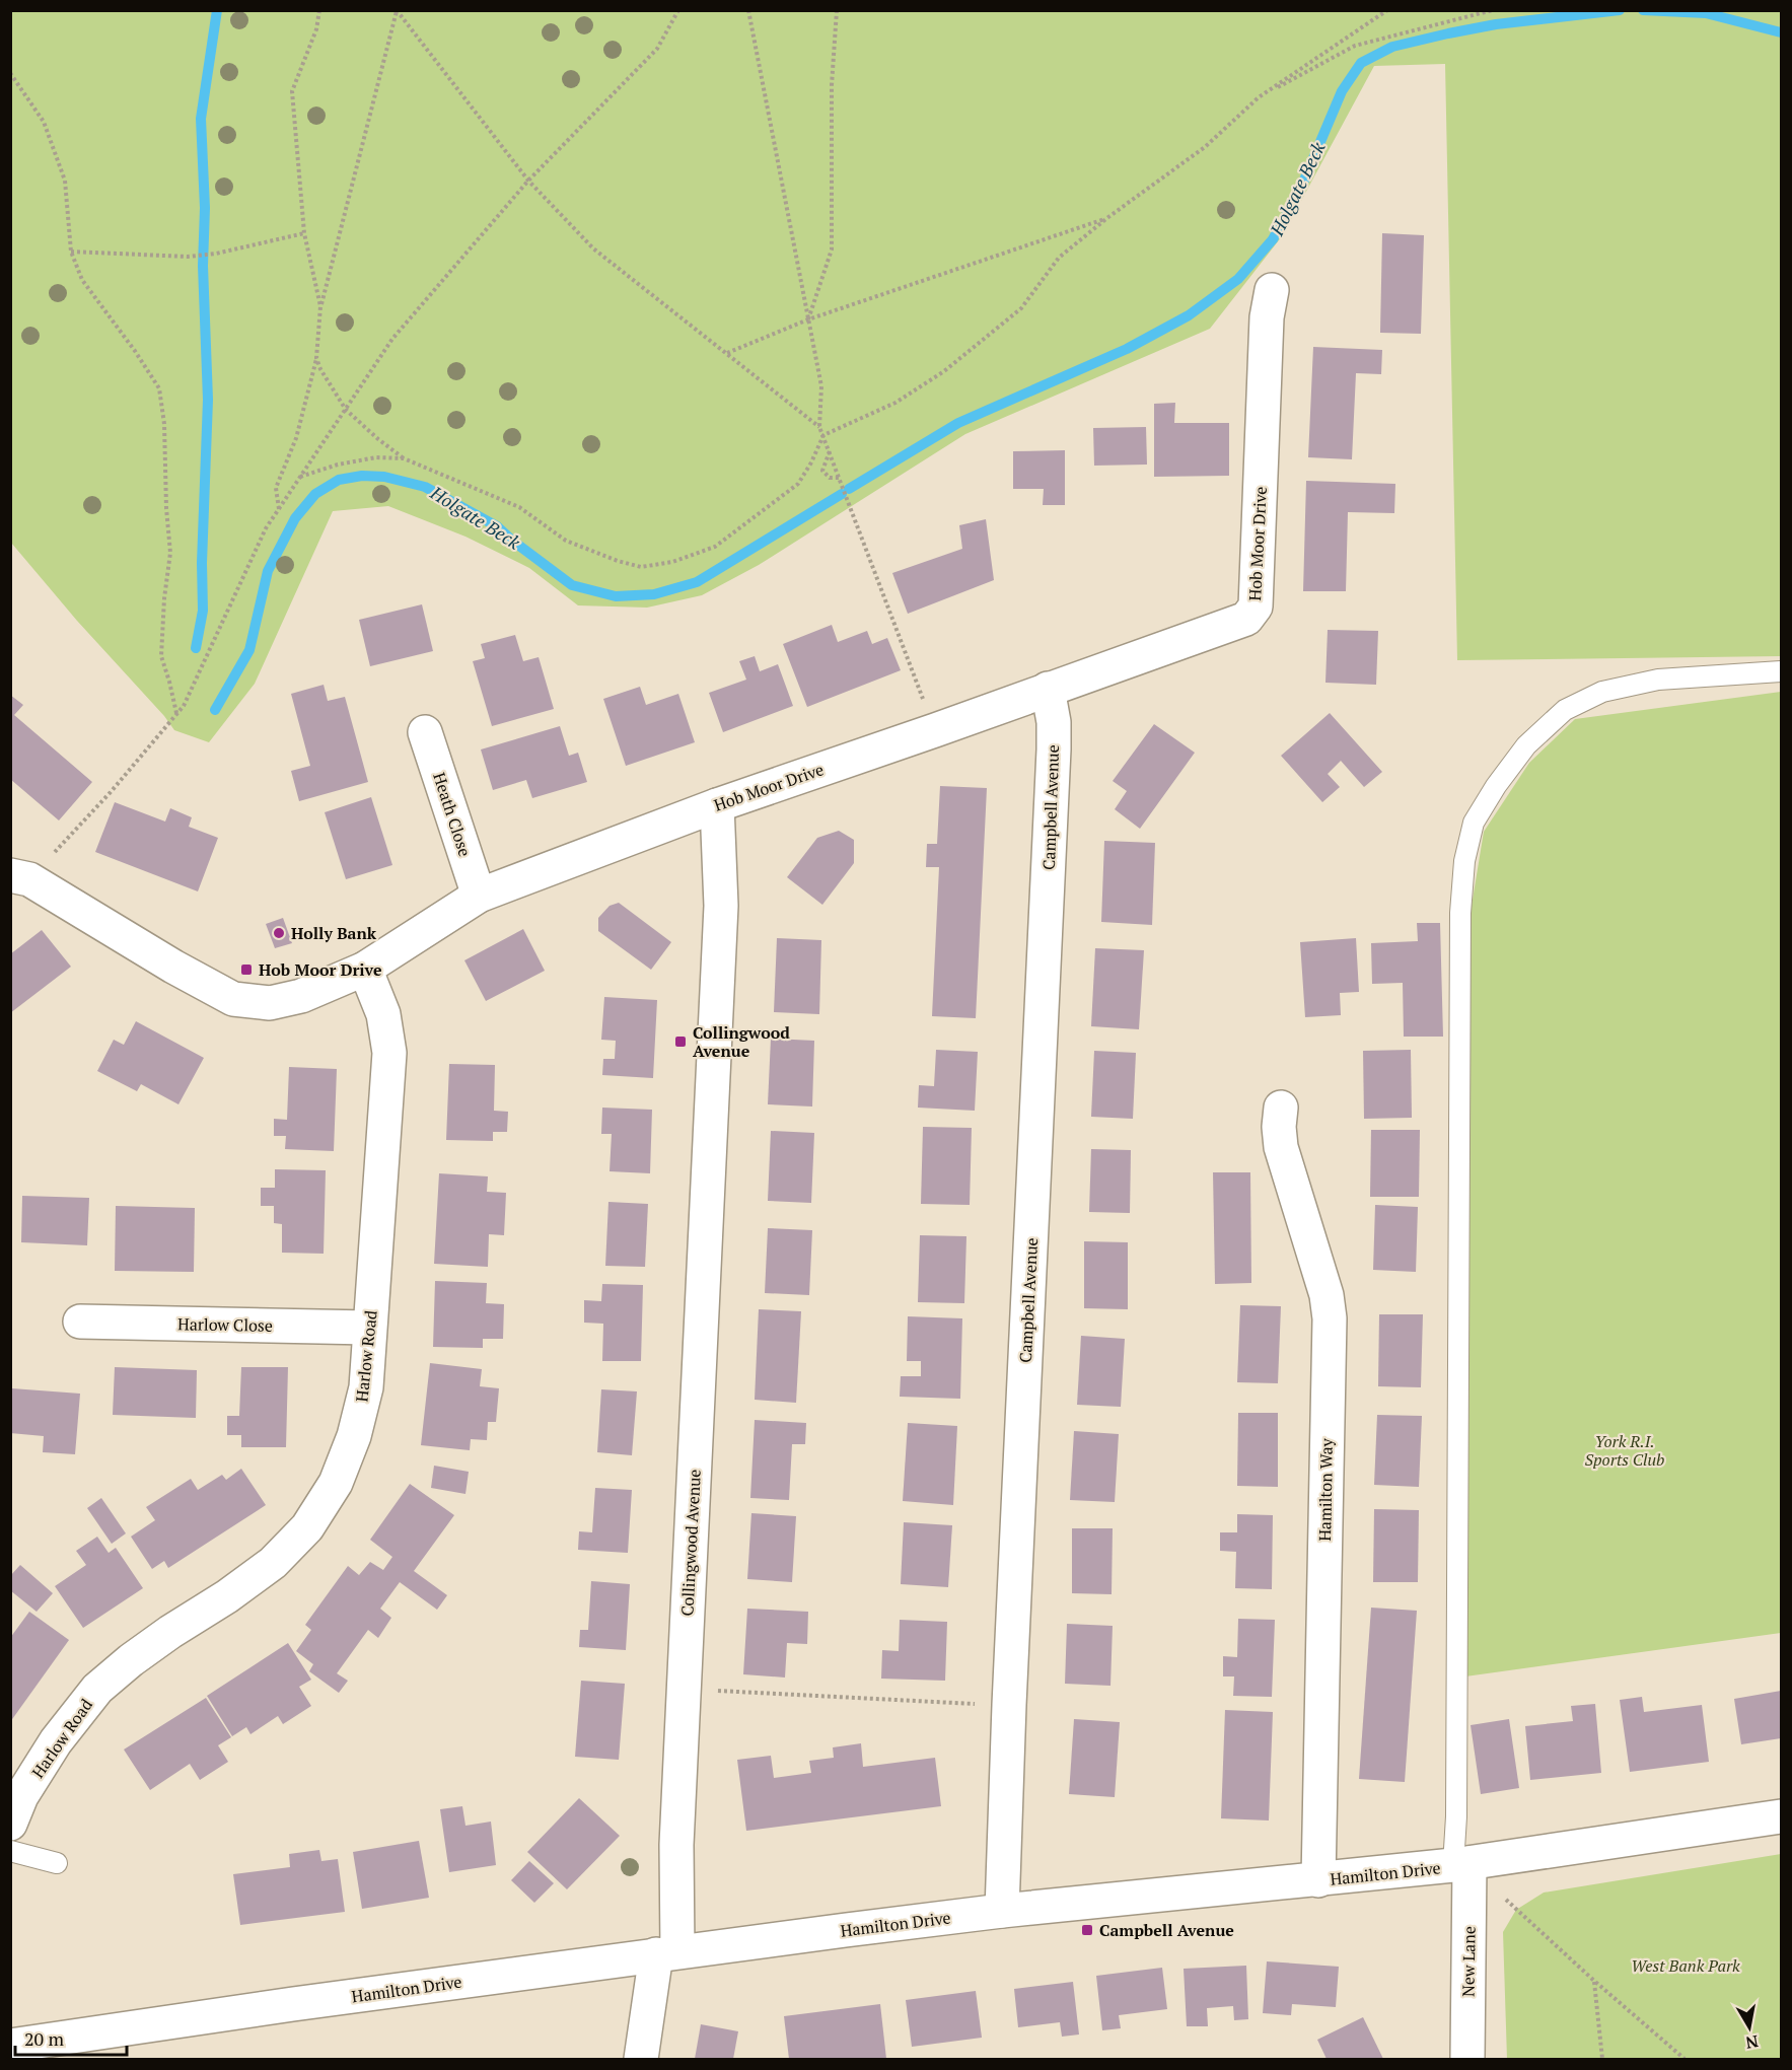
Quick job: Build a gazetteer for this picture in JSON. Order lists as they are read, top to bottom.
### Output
{
  "streets": {
    "street": [
      "Hob Moor Drive",
      "Campbell Avenue",
      "Heath Close",
      "Harlow Close",
      "Harlow Road",
      "Hamilton Way",
      "Collingwood Avenue",
      "Hamilton Drive",
      "New Lane"
    ]
  },
  "crossings": [
    ["Hob Moor Drive", "Campbell Avenue"],
    ["Hob Moor Drive", "Heath Close"],
    ["Hob Moor Drive", "Harlow Road"],
    ["Hob Moor Drive", "Collingwood Avenue"],
    ["Campbell Avenue", "Hamilton Drive"],
    ["Harlow Close", "Harlow Road"],
    ["Hamilton Way", "Hamilton Drive"],
    ["Collingwood Avenue", "Hamilton Drive"],
    ["Hamilton Drive", "New Lane"]
  ],
  "water": ["Holgate Beck"],
  "parks": ["York R.I. Sports Club", "West Bank Park"],
  "places": {
    "other": ["Holly Bank"],
    "transit": ["Hob Moor Drive", "Collingwood Avenue", "Campbell Avenue"]
  },
  "scale_bar": "20 m",
  "north": "bottom"
}
